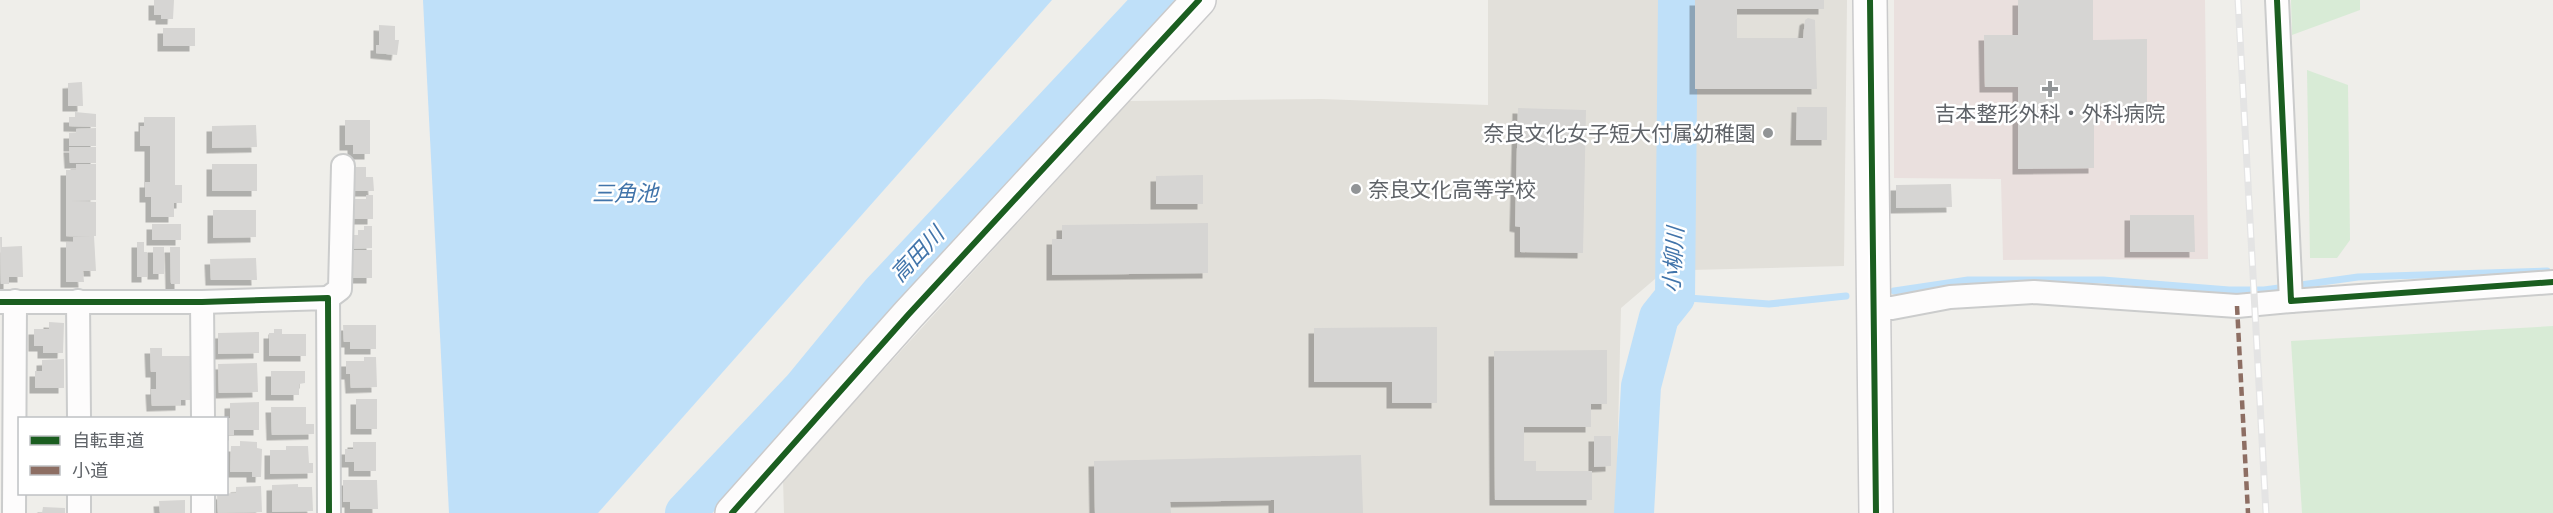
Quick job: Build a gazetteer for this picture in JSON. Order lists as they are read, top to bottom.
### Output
{
  "water": ["三角池", "高田川", "小柳川"],
  "places": {
    "health": ["吉本整形外科・外科病院"],
    "other": ["奈良文化女子短大付属幼稚園", "奈良文化高等学校"]
  },
  "legend": ["自転車道", "小道"]
}
